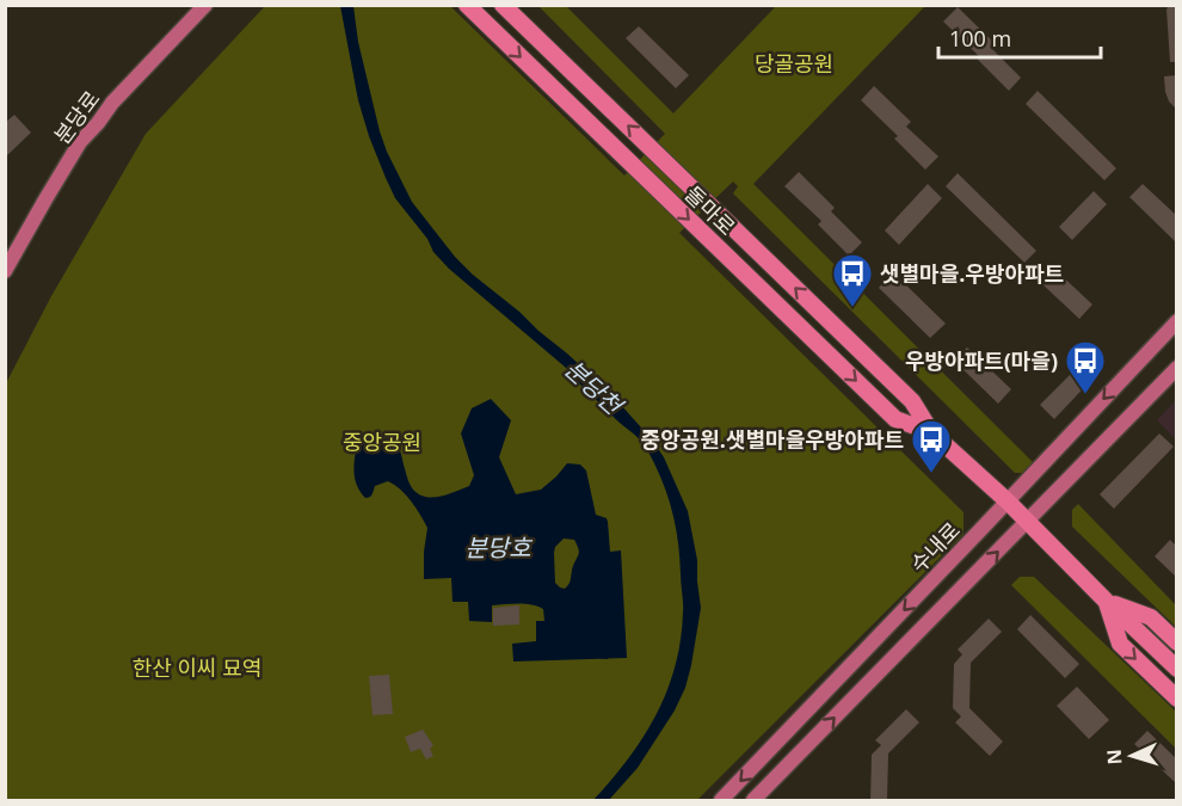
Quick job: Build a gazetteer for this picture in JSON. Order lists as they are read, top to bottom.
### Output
{
  "streets": {
    "main road": ["분당로", "돌마로", "수내로"]
  },
  "crossings": [
    ["돌마로", "수내로"]
  ],
  "water": ["분당천", "분당호"],
  "parks": ["당골공원", "중앙공원", "한산 이씨 묘역"],
  "places": {
    "bus stop": ["샛별마을.우방아파트", "우방아파트(마을)", "중앙공원.샛별마을우방아파트"]
  },
  "scale_bar": "100 m",
  "north": "left"
}
